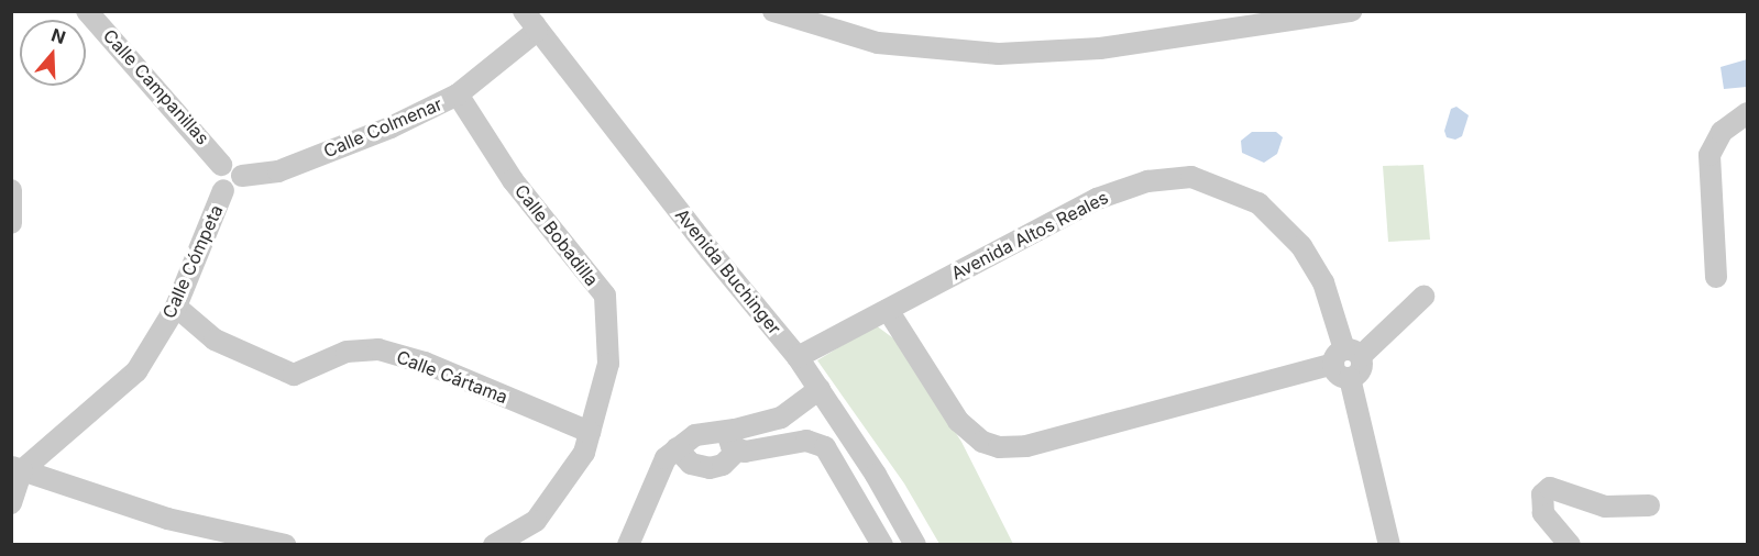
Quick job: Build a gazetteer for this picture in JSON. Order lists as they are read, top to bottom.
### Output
{
  "streets": {
    "street": [
      "Calle Campanillas",
      "Calle Colmenar",
      "Calle Bobadilla",
      "Avenida Altos Reales",
      "Calle Cómpeta",
      "Avenida Buchinger",
      "Calle Cártama"
    ]
  },
  "crossings": [
    ["Calle Campanillas", "Calle Colmenar"],
    ["Calle Campanillas", "Calle Cómpeta"],
    ["Calle Colmenar", "Calle Bobadilla"],
    ["Calle Colmenar", "Calle Cómpeta"],
    ["Calle Colmenar", "Avenida Buchinger"],
    ["Calle Bobadilla", "Calle Cártama"],
    ["Avenida Altos Reales", "Avenida Buchinger"],
    ["Calle Cómpeta", "Calle Cártama"]
  ],
  "north": "top"
}
